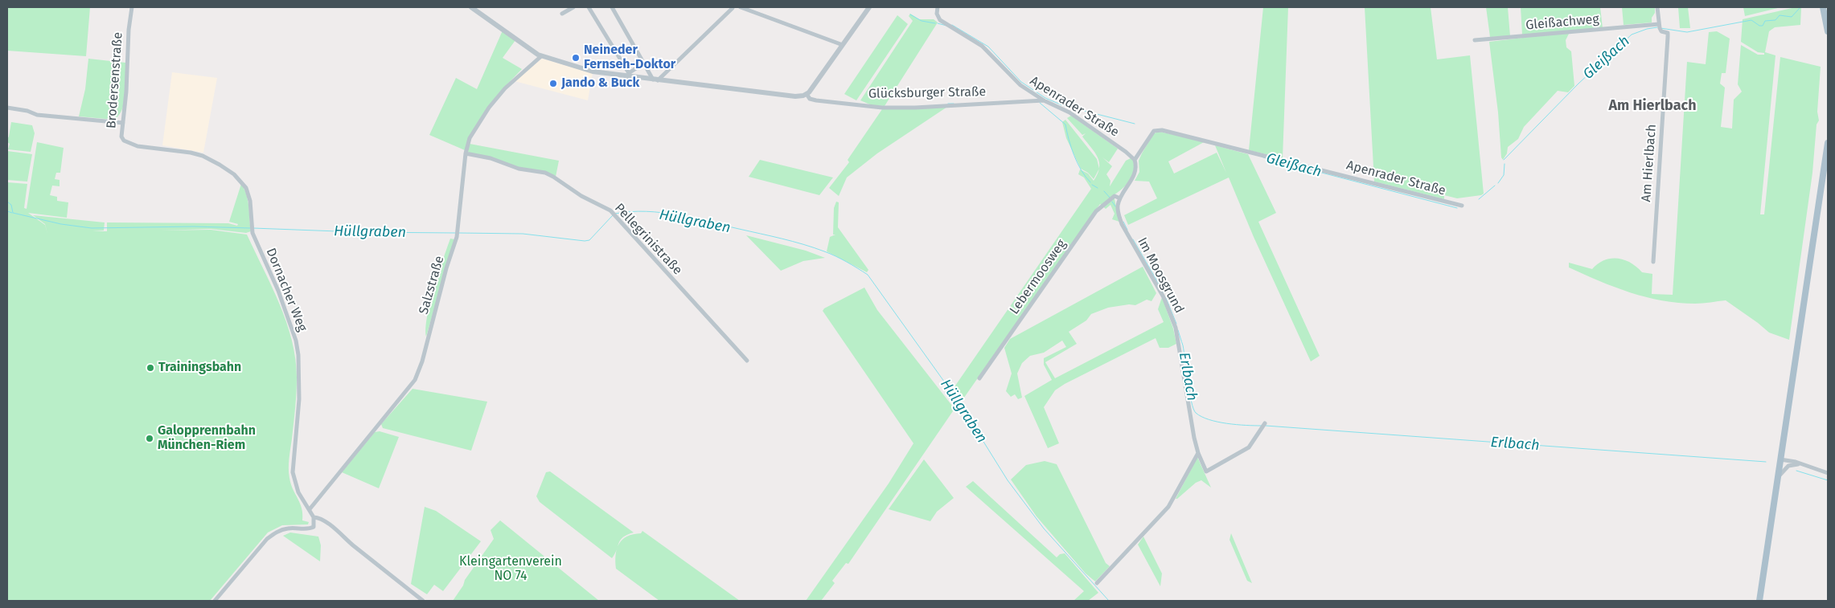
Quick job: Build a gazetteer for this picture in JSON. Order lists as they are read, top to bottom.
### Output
{
  "streets": {
    "street": [
      "Gleißachweg",
      "Brodersenstraße",
      "Glücksburger Straße",
      "Apenrader Straße",
      "Am Hierlbach",
      "Pellegrinistraße",
      "Im Moosgrund",
      "Lebermoosweg",
      "Salzstraße",
      "Dornacher Weg"
    ]
  },
  "crossings": [
    ["Gleißachweg", "Am Hierlbach"],
    ["Brodersenstraße", "Dornacher Weg"],
    ["Glücksburger Straße", "Apenrader Straße"],
    ["Glücksburger Straße", "Salzstraße"],
    ["Apenrader Straße", "Im Moosgrund"],
    ["Pellegrinistraße", "Salzstraße"],
    ["Im Moosgrund", "Lebermoosweg"],
    ["Salzstraße", "Dornacher Weg"]
  ],
  "districts": ["Am Hierlbach"],
  "water": ["Gleißach", "Hüllgraben", "Erlbach"],
  "parks": ["Kleingartenverein NO 74"],
  "places": [
    "Neineder Fernseh-Doktor",
    "Jando & Buck",
    "Trainingsbahn",
    "Galopprennbahn München-Riem"
  ]
}
